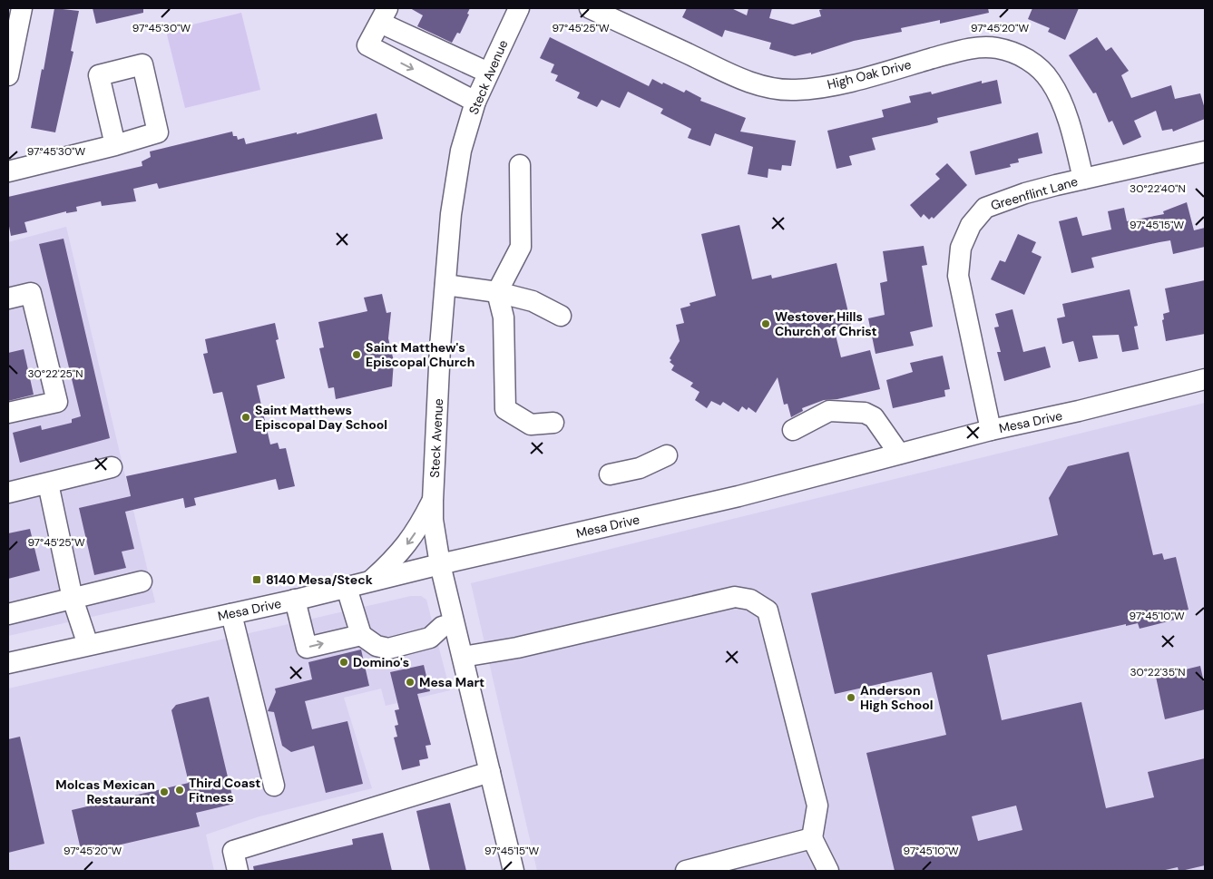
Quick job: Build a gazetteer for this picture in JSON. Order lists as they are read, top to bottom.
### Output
{
  "streets": {
    "street": [
      "High Oak Drive",
      "Steck Avenue",
      "Greenflint Lane",
      "Mesa Drive"
    ]
  },
  "crossings": [
    ["High Oak Drive", "Greenflint Lane"],
    ["Steck Avenue", "Mesa Drive"],
    ["Greenflint Lane", "Mesa Drive"]
  ],
  "places": {
    "other": [
      "Westover Hills Church of Christ",
      "Saint Matthew's Episcopal Church",
      "Saint Matthews Episcopal Day School",
      "Domino's",
      "Mesa Mart",
      "Anderson High School",
      "Third Coast Fitness",
      "Molcas Mexican Restaurant"
    ],
    "transit": ["8140 Mesa/Steck"]
  },
  "coordinates": [
    "97°45'30\"W",
    "97°45'25\"W",
    "97°45'20\"W",
    "30°22'40\"N",
    "97°45'15\"W",
    "30°22'25\"N",
    "97°45'10\"W",
    "30°22'35\"N"
  ]
}
